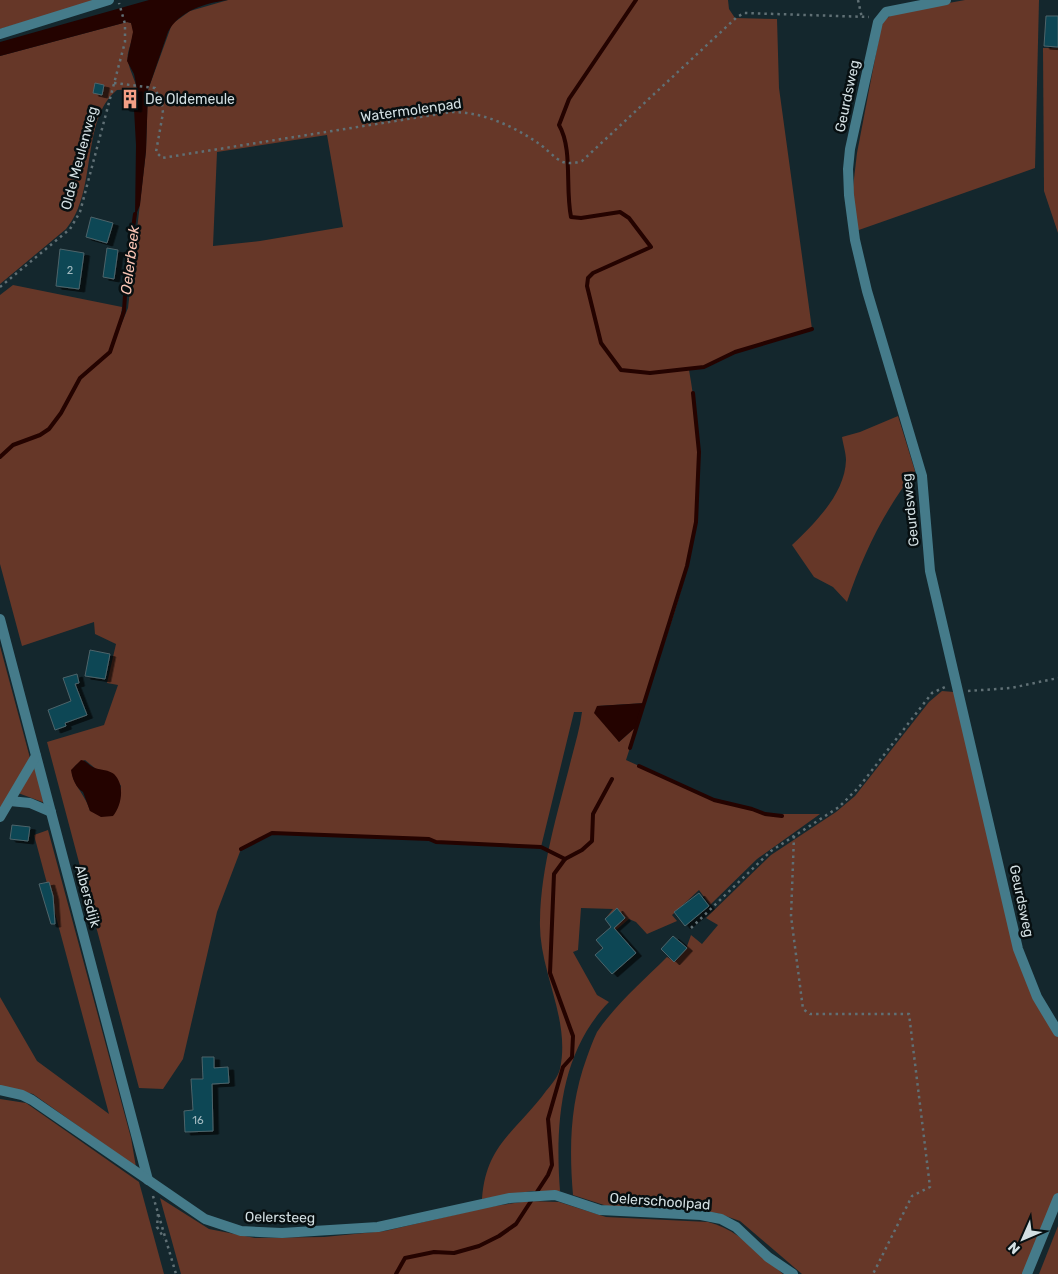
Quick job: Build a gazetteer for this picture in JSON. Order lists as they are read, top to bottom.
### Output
{
  "streets": {
    "street": [
      "Geurdsweg",
      "Albersdijk",
      "Oelerschoolpad",
      "Oelersteeg"
    ],
    "path": ["Watermolenpad", "Olde Meulenweg"]
  },
  "crossings": [
    ["Geurdsweg", "Watermolenpad"],
    ["Watermolenpad", "Olde Meulenweg"],
    ["Albersdijk", "Oelersteeg"],
    ["Oelerschoolpad", "Oelersteeg"]
  ],
  "water": ["Oelerbeek"],
  "places": {
    "building": ["De Oldemeule"]
  },
  "house_numbers": ["2", "16"],
  "north": "bottom left"
}
